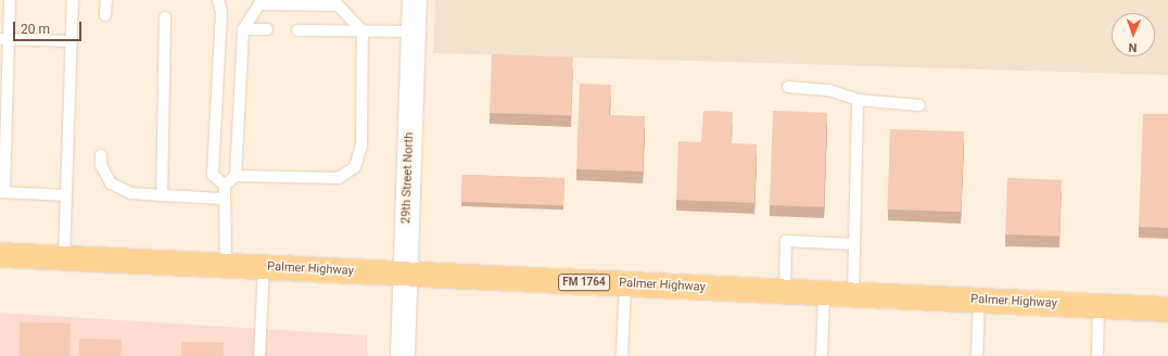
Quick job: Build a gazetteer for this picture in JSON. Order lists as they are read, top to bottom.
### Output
{
  "streets": {
    "main road": ["Palmer Highway", "FM 1764"],
    "street": ["29th Street North"]
  },
  "crossings": [
    ["29th Street North", "Palmer Highway"]
  ],
  "scale_bar": "20 m",
  "north": "bottom"
}
